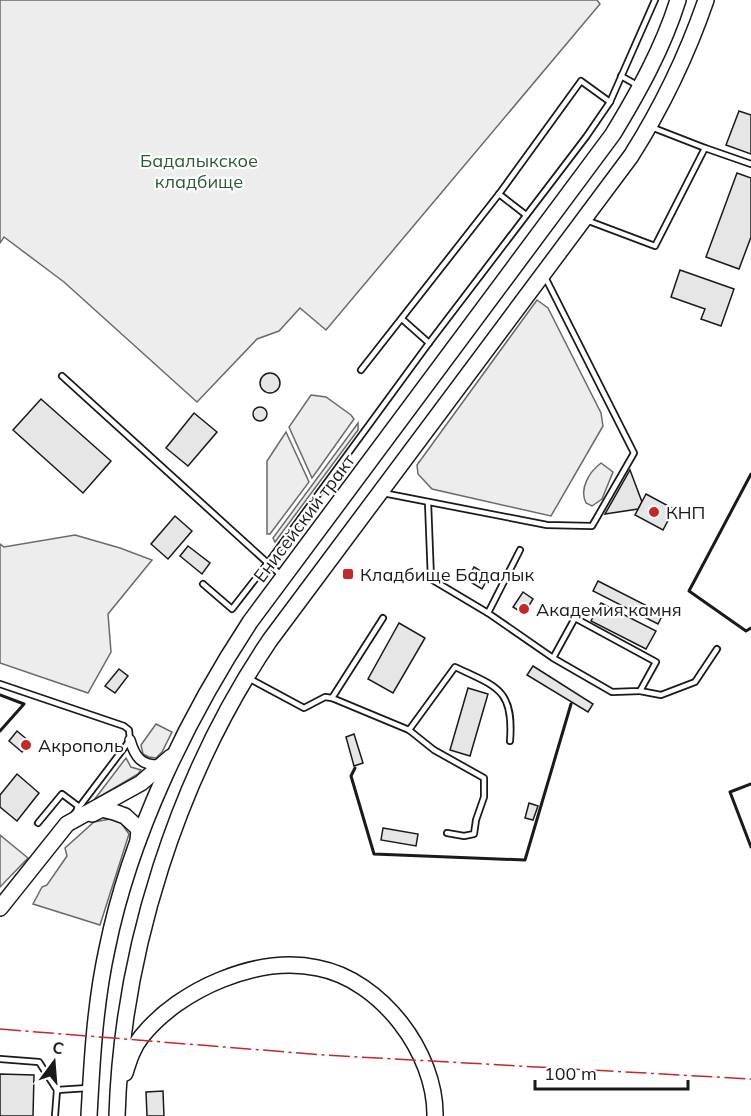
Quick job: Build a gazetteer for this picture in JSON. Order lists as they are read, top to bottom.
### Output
{
  "streets": {
    "main road": ["Енисейский тракт"]
  },
  "parks": ["Бадалыкское кладбище"],
  "places": {
    "other": ["КНП", "Академия камня", "Акрополь"],
    "transit": ["Кладбище Бадалык"]
  },
  "scale_bar": "100 m",
  "north": "top"
}
